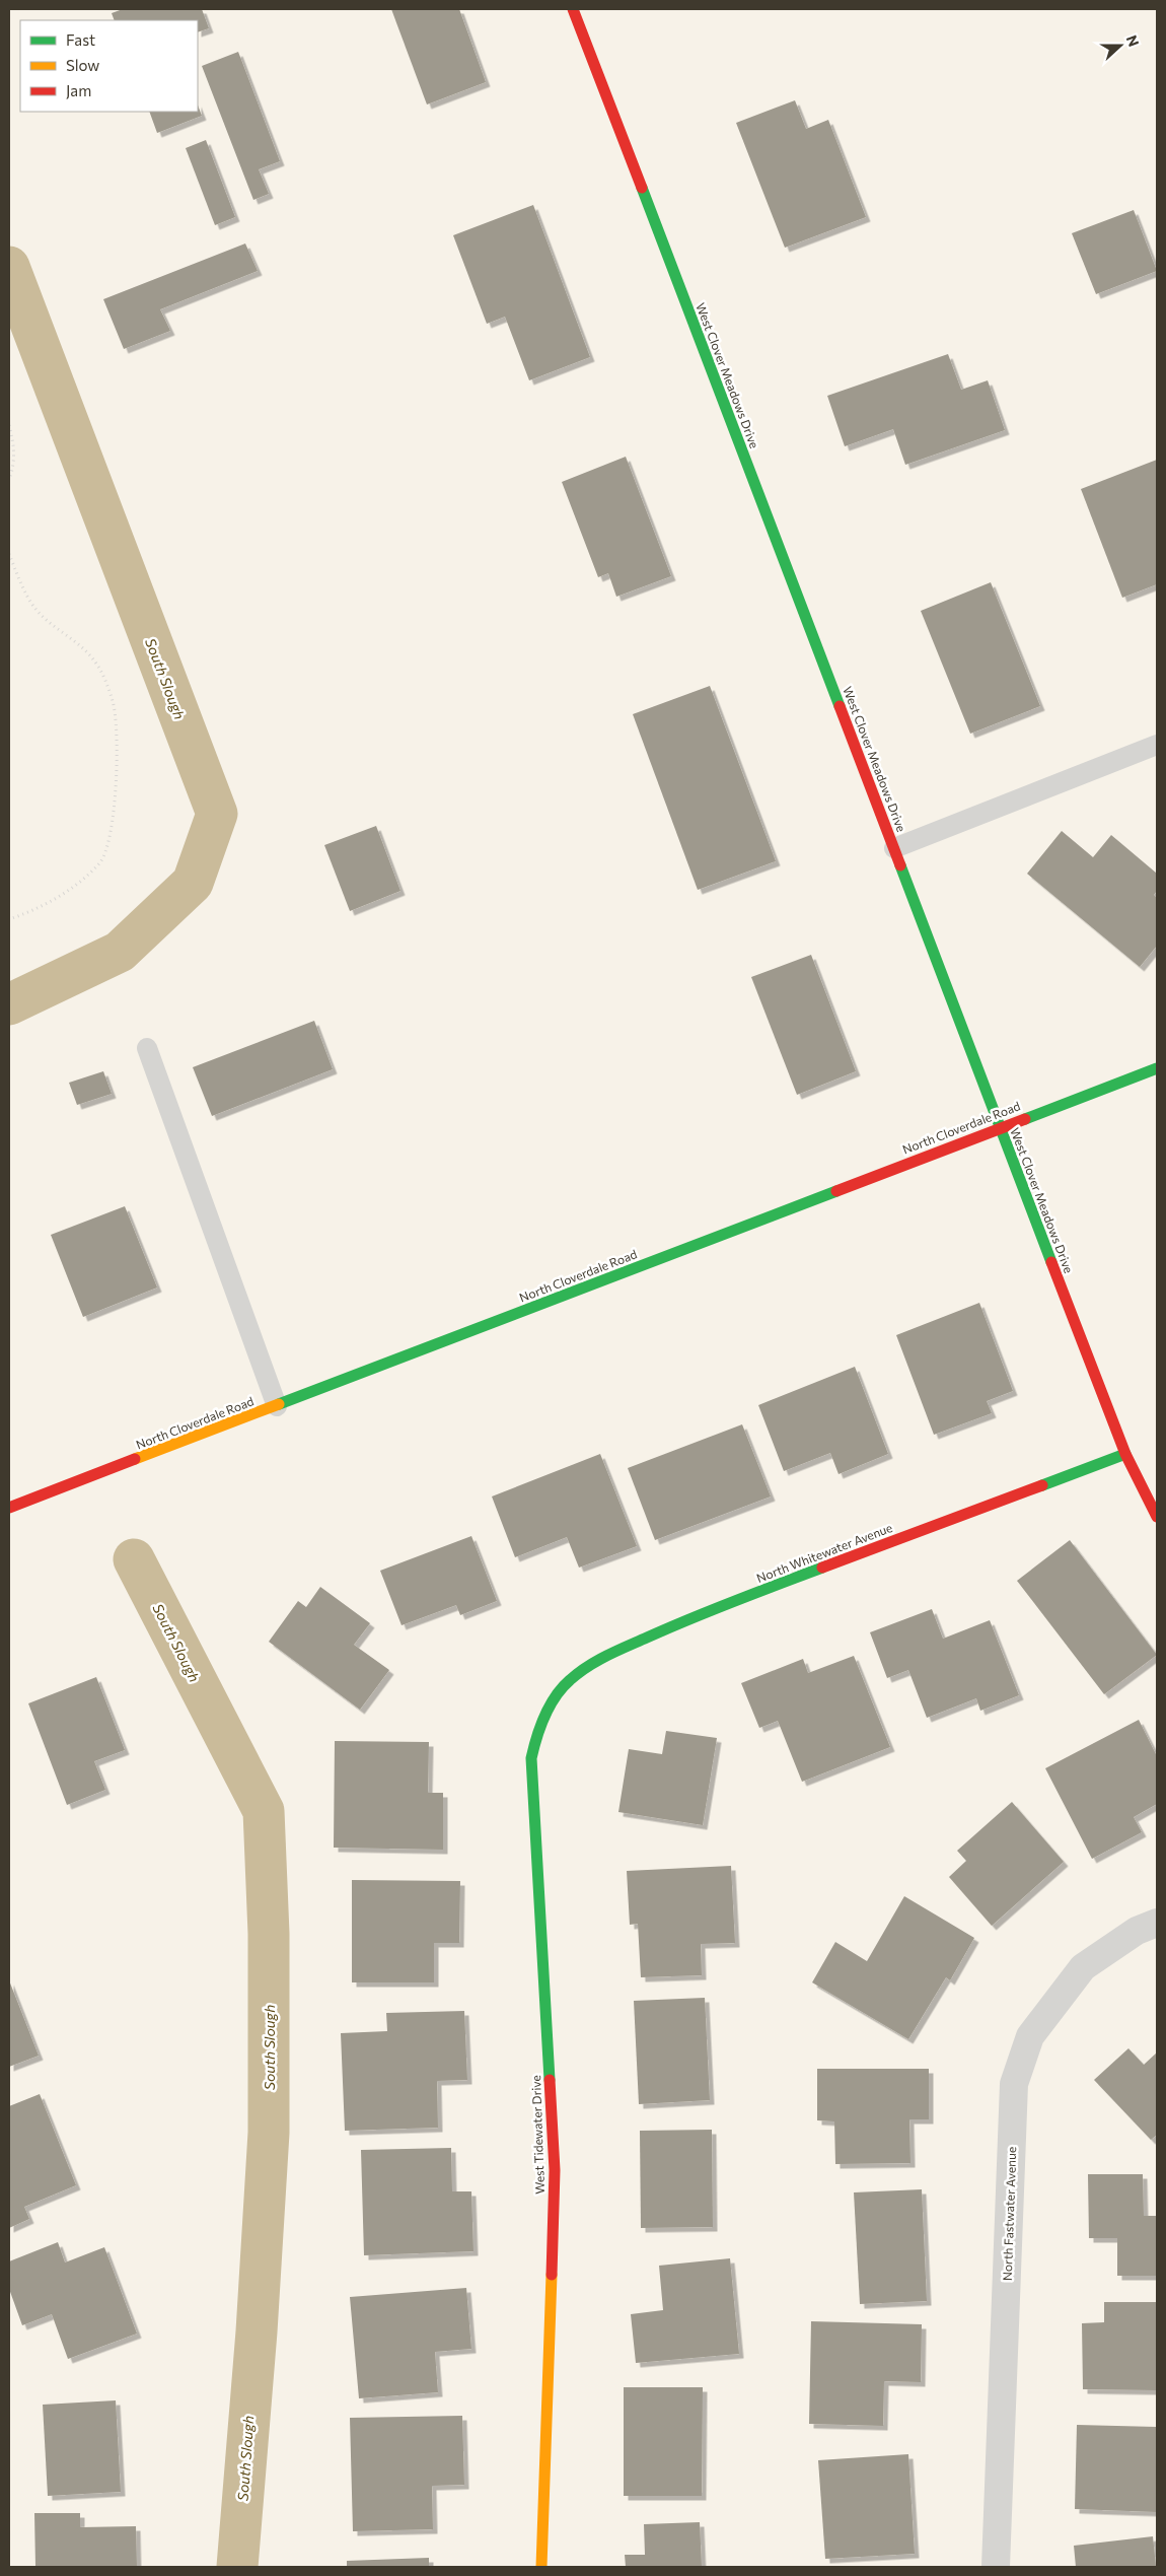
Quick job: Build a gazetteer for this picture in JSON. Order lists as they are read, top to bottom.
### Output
{
  "streets": {
    "street": [
      "West Clover Meadows Drive",
      "North Cloverdale Road",
      "North Whitewater Avenue",
      "West Tidewater Drive",
      "North Fastwater Avenue"
    ]
  },
  "crossings": [
    ["West Clover Meadows Drive", "North Cloverdale Road"],
    ["West Clover Meadows Drive", "North Whitewater Avenue"],
    ["North Whitewater Avenue", "West Tidewater Drive"]
  ],
  "water": ["South Slough"],
  "legend": ["Fast", "Slow", "Jam"],
  "north": "right"
}
